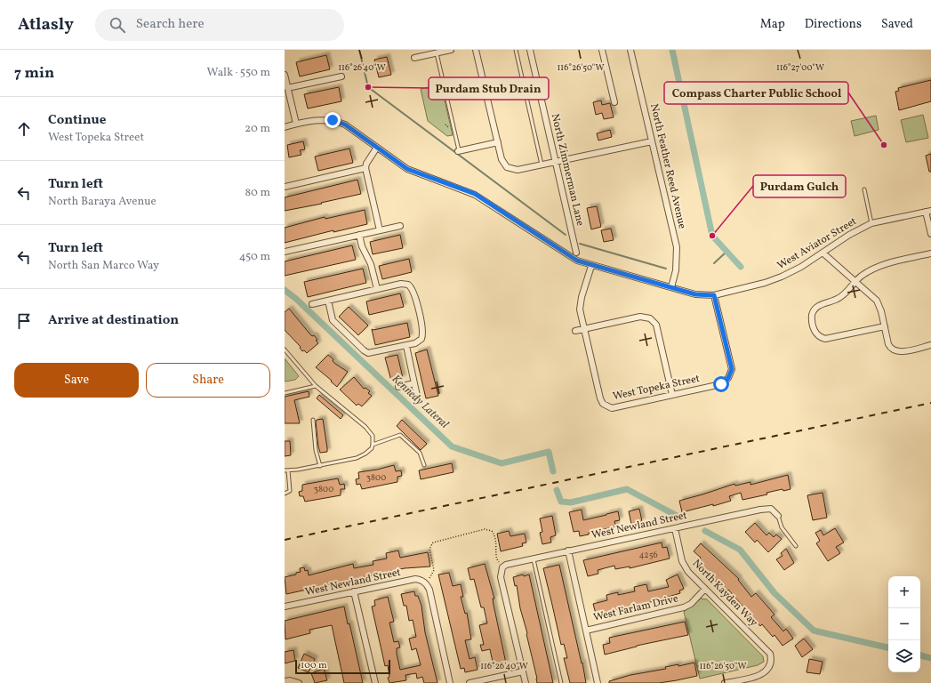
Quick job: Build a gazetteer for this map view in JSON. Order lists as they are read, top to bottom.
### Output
{
  "streets": {
    "street": [
      "North Feather Reed Avenue",
      "North Zimmerman Lane",
      "West Aviator Street",
      "West Topeka Street",
      "West Newland Street",
      "North Kayden Way",
      "West Farlam Drive"
    ]
  },
  "crossings": [
    ["North Feather Reed Avenue", "West Aviator Street"],
    ["West Aviator Street", "West Topeka Street"],
    ["West Newland Street", "North Kayden Way"],
    ["North Kayden Way", "West Farlam Drive"]
  ],
  "water": ["Kennedy Lateral"],
  "places": ["Purdam Stub Drain", "Compass Charter Public School", "Purdam Gulch"],
  "house_numbers": ["3800", "3800", "4256"],
  "scale_bar": "100 m",
  "page": {
    "header": "Atlasly",
    "search": "Search here",
    "nav": ["Map", "Directions", "Saved"],
    "heading": ["7 min", "Walk · 550 m"],
    "list": [
      ["Continue", "West Topeka Street", "20 m"],
      ["Turn left", "North Baraya Avenue", "80 m"],
      ["Turn left", "North San Marco Way", "450 m"],
      "Arrive at destination"
    ],
    "buttons": ["Save", "Share"],
    "map_buttons": ["+", "−"],
    "scale": "100 m"
  },
  "coordinates": ["116°26'40\"W", "116°26'50\"W", "116°27'00\"W"]
}
